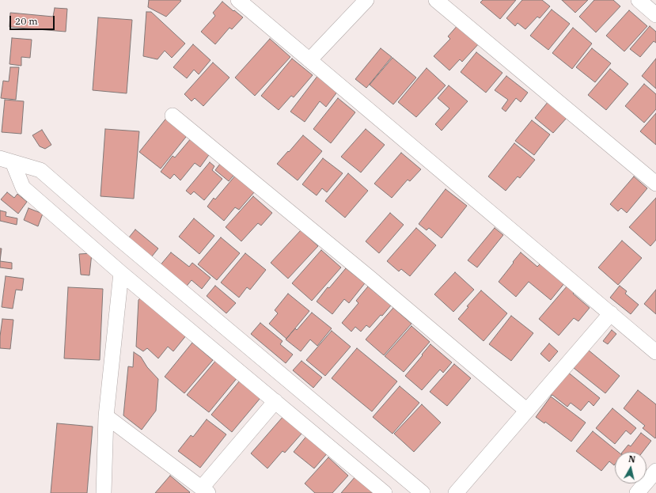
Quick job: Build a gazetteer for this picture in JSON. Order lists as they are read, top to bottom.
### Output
{
  "scale_bar": "20 m",
  "north": "top"
}
